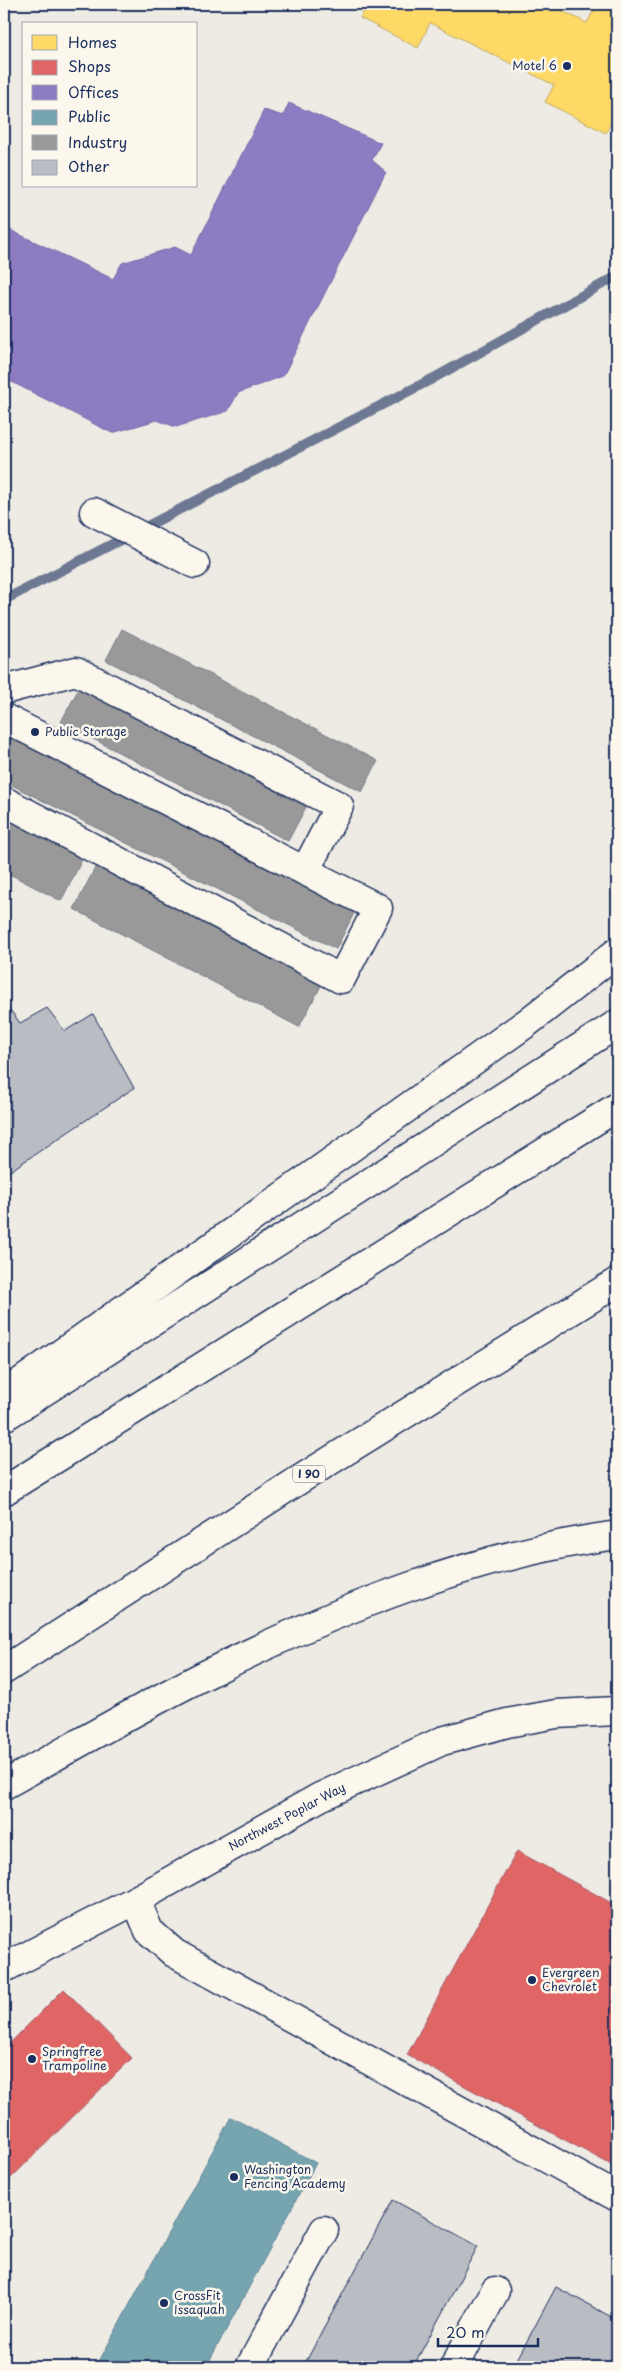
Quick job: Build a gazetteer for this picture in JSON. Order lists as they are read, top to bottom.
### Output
{
  "streets": {
    "main road": ["I 90", "Northwest Poplar Way"]
  },
  "places": [
    "Motel 6",
    "Public Storage",
    "Evergreen Chevrolet",
    "Springfree Trampoline",
    "Washington Fencing Academy",
    "CrossFit Issaquah"
  ],
  "legend": [
    "Homes",
    "Shops",
    "Offices",
    "Public",
    "Industry",
    "Other"
  ],
  "scale_bar": "20 m"
}
